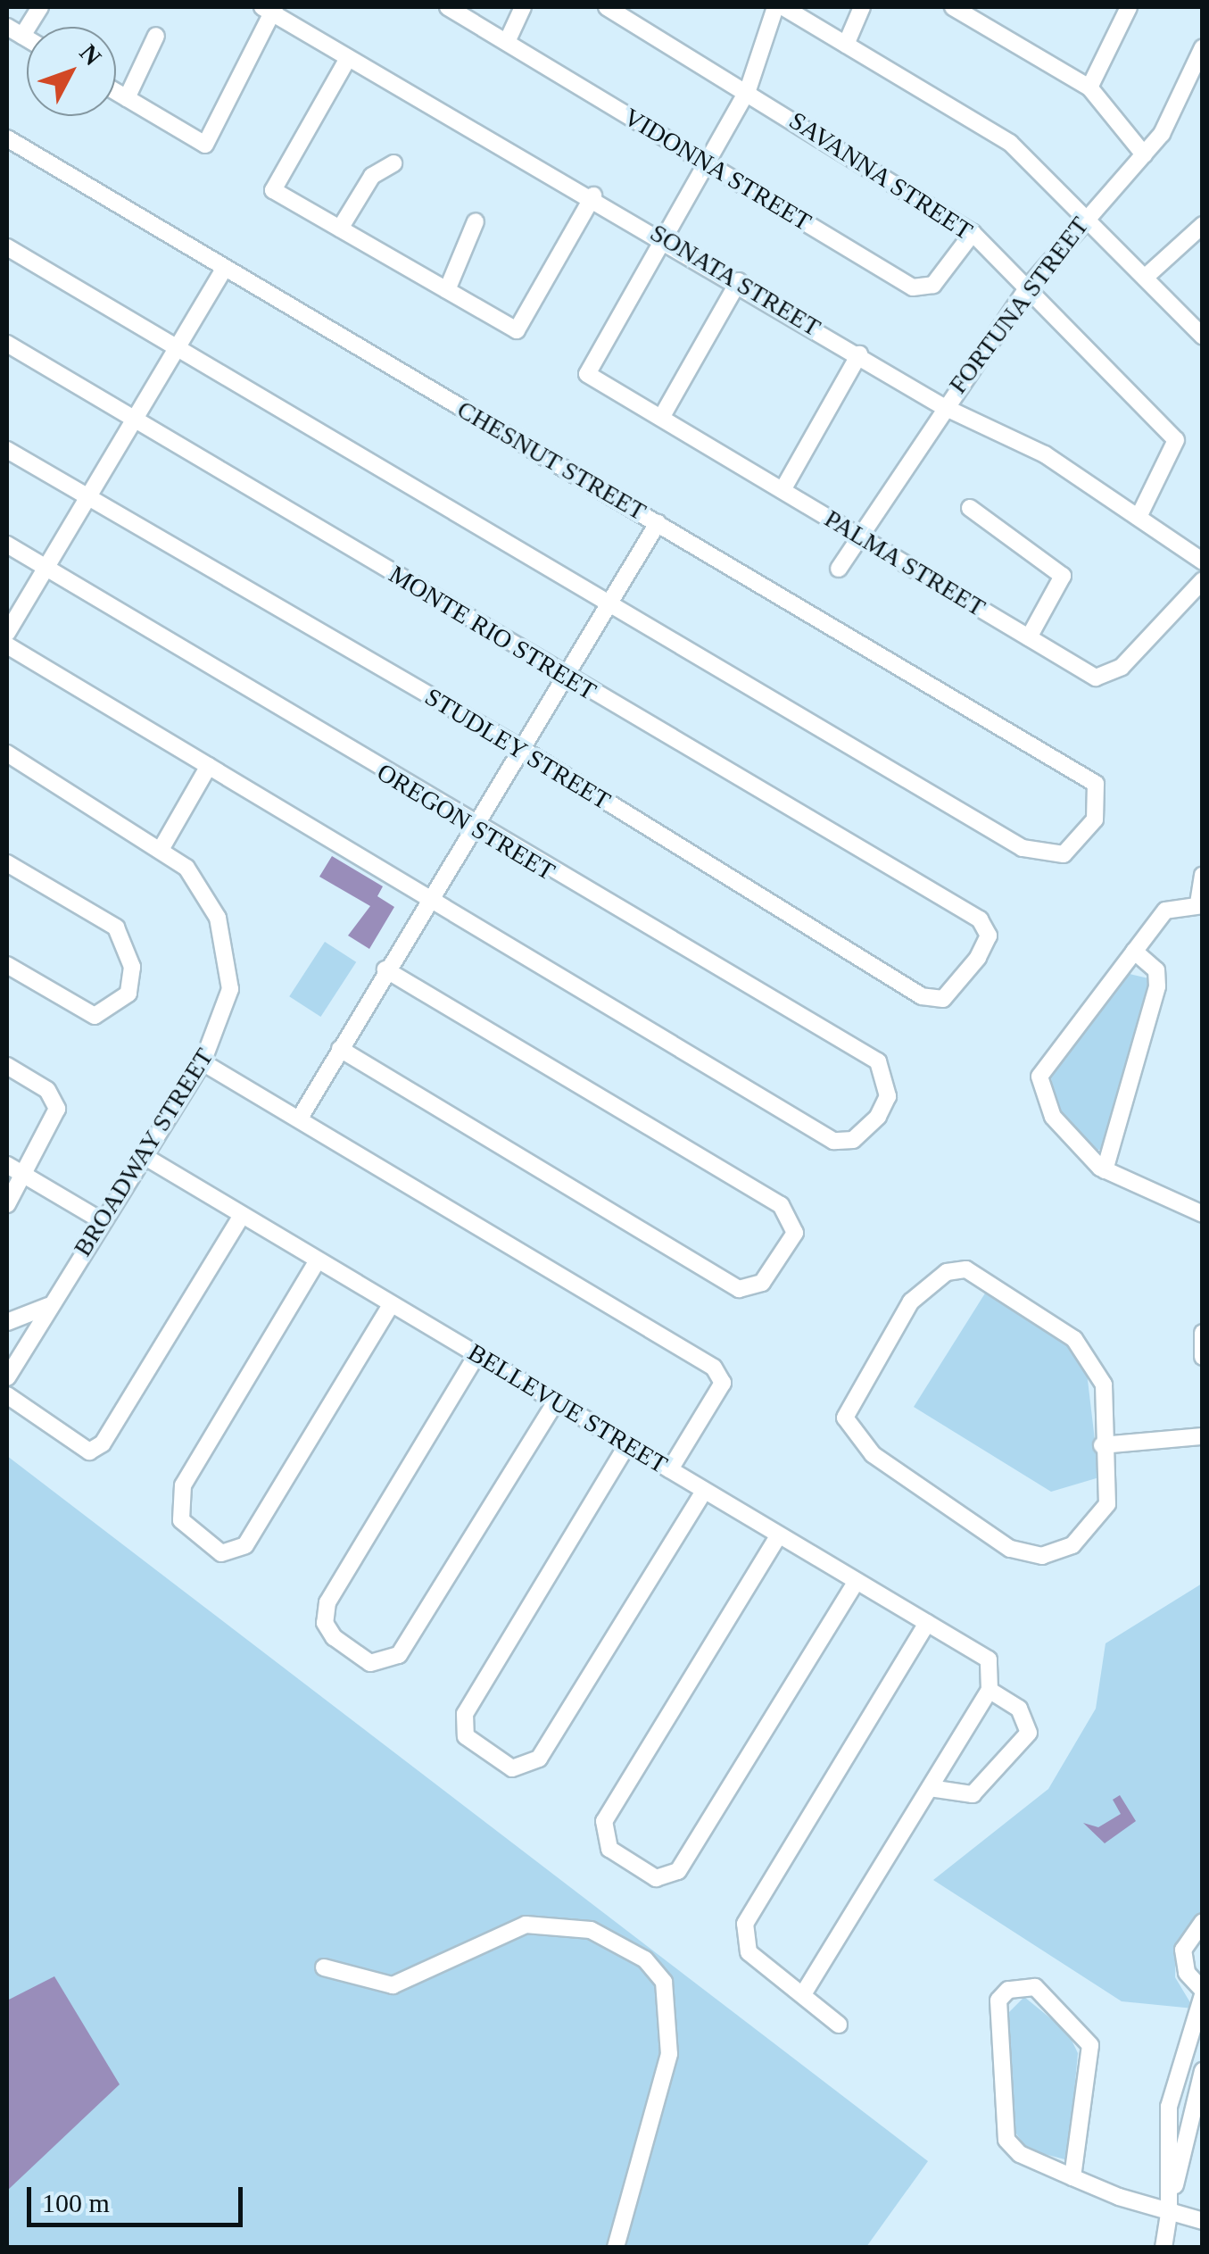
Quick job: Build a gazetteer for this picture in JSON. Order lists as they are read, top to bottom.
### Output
{
  "streets": {
    "street": [
      "VIDONNA STREET",
      "SAVANNA STREET",
      "SONATA STREET",
      "FORTUNA STREET",
      "CHESNUT STREET",
      "PALMA STREET",
      "MONTE RIO STREET",
      "STUDLEY STREET",
      "OREGON STREET",
      "BROADWAY STREET",
      "BELLEVUE STREET"
    ]
  },
  "crossings": [
    ["VIDONNA STREET", "SAVANNA STREET"],
    ["SAVANNA STREET", "SONATA STREET"],
    ["SAVANNA STREET", "FORTUNA STREET"],
    ["SONATA STREET", "FORTUNA STREET"],
    ["SONATA STREET", "PALMA STREET"],
    ["FORTUNA STREET", "PALMA STREET"],
    ["MONTE RIO STREET", "STUDLEY STREET"],
    ["BROADWAY STREET", "BELLEVUE STREET"]
  ],
  "scale_bar": "100 m",
  "north": "top right"
}
